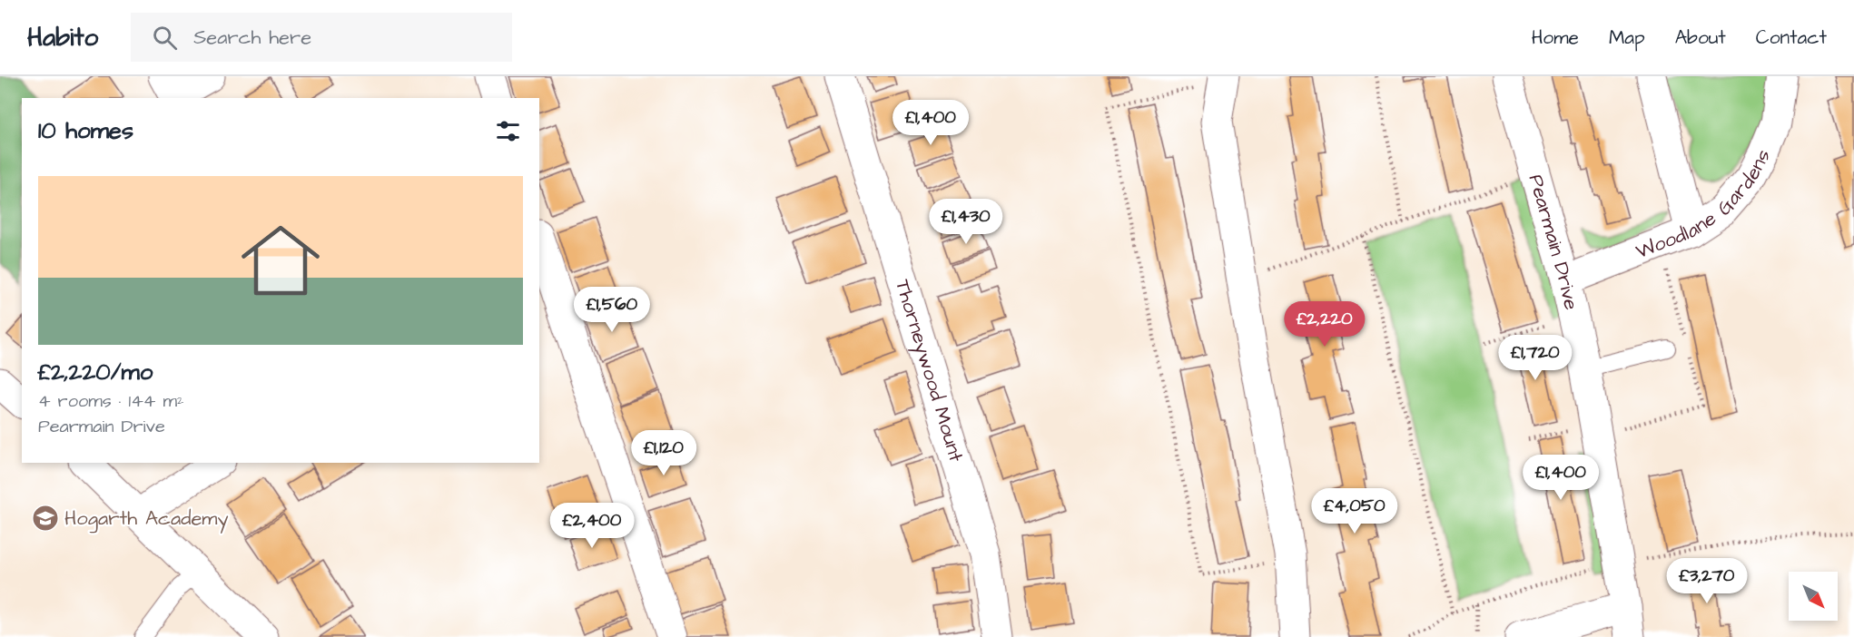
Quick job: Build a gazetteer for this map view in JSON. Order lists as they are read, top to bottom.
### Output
{
  "streets": {
    "street": ["Woodlane Gardens", "Pearmain Drive", "Thorneywood Mount"]
  },
  "crossings": [
    ["Woodlane Gardens", "Pearmain Drive"]
  ],
  "places": {
    "school or university": ["Hogarth Academy"]
  },
  "north": "bottom right",
  "page": {
    "header": "Habito",
    "search": "Search here",
    "nav": [
      "Home",
      "Map",
      "About",
      "Contact"
    ],
    "heading": "10 homes",
    "price": [
      "£1,400",
      "£1,430",
      "£1,560",
      "£2,220",
      "£1,720",
      "£1,120",
      "£1,400",
      "£4,050",
      "£2,400",
      "£3,270"
    ],
    "list": [
      {
        "name": "£2,220/mo",
        "note": "4 rooms · 144 m² · Pearmain Drive"
      }
    ]
  }
}
